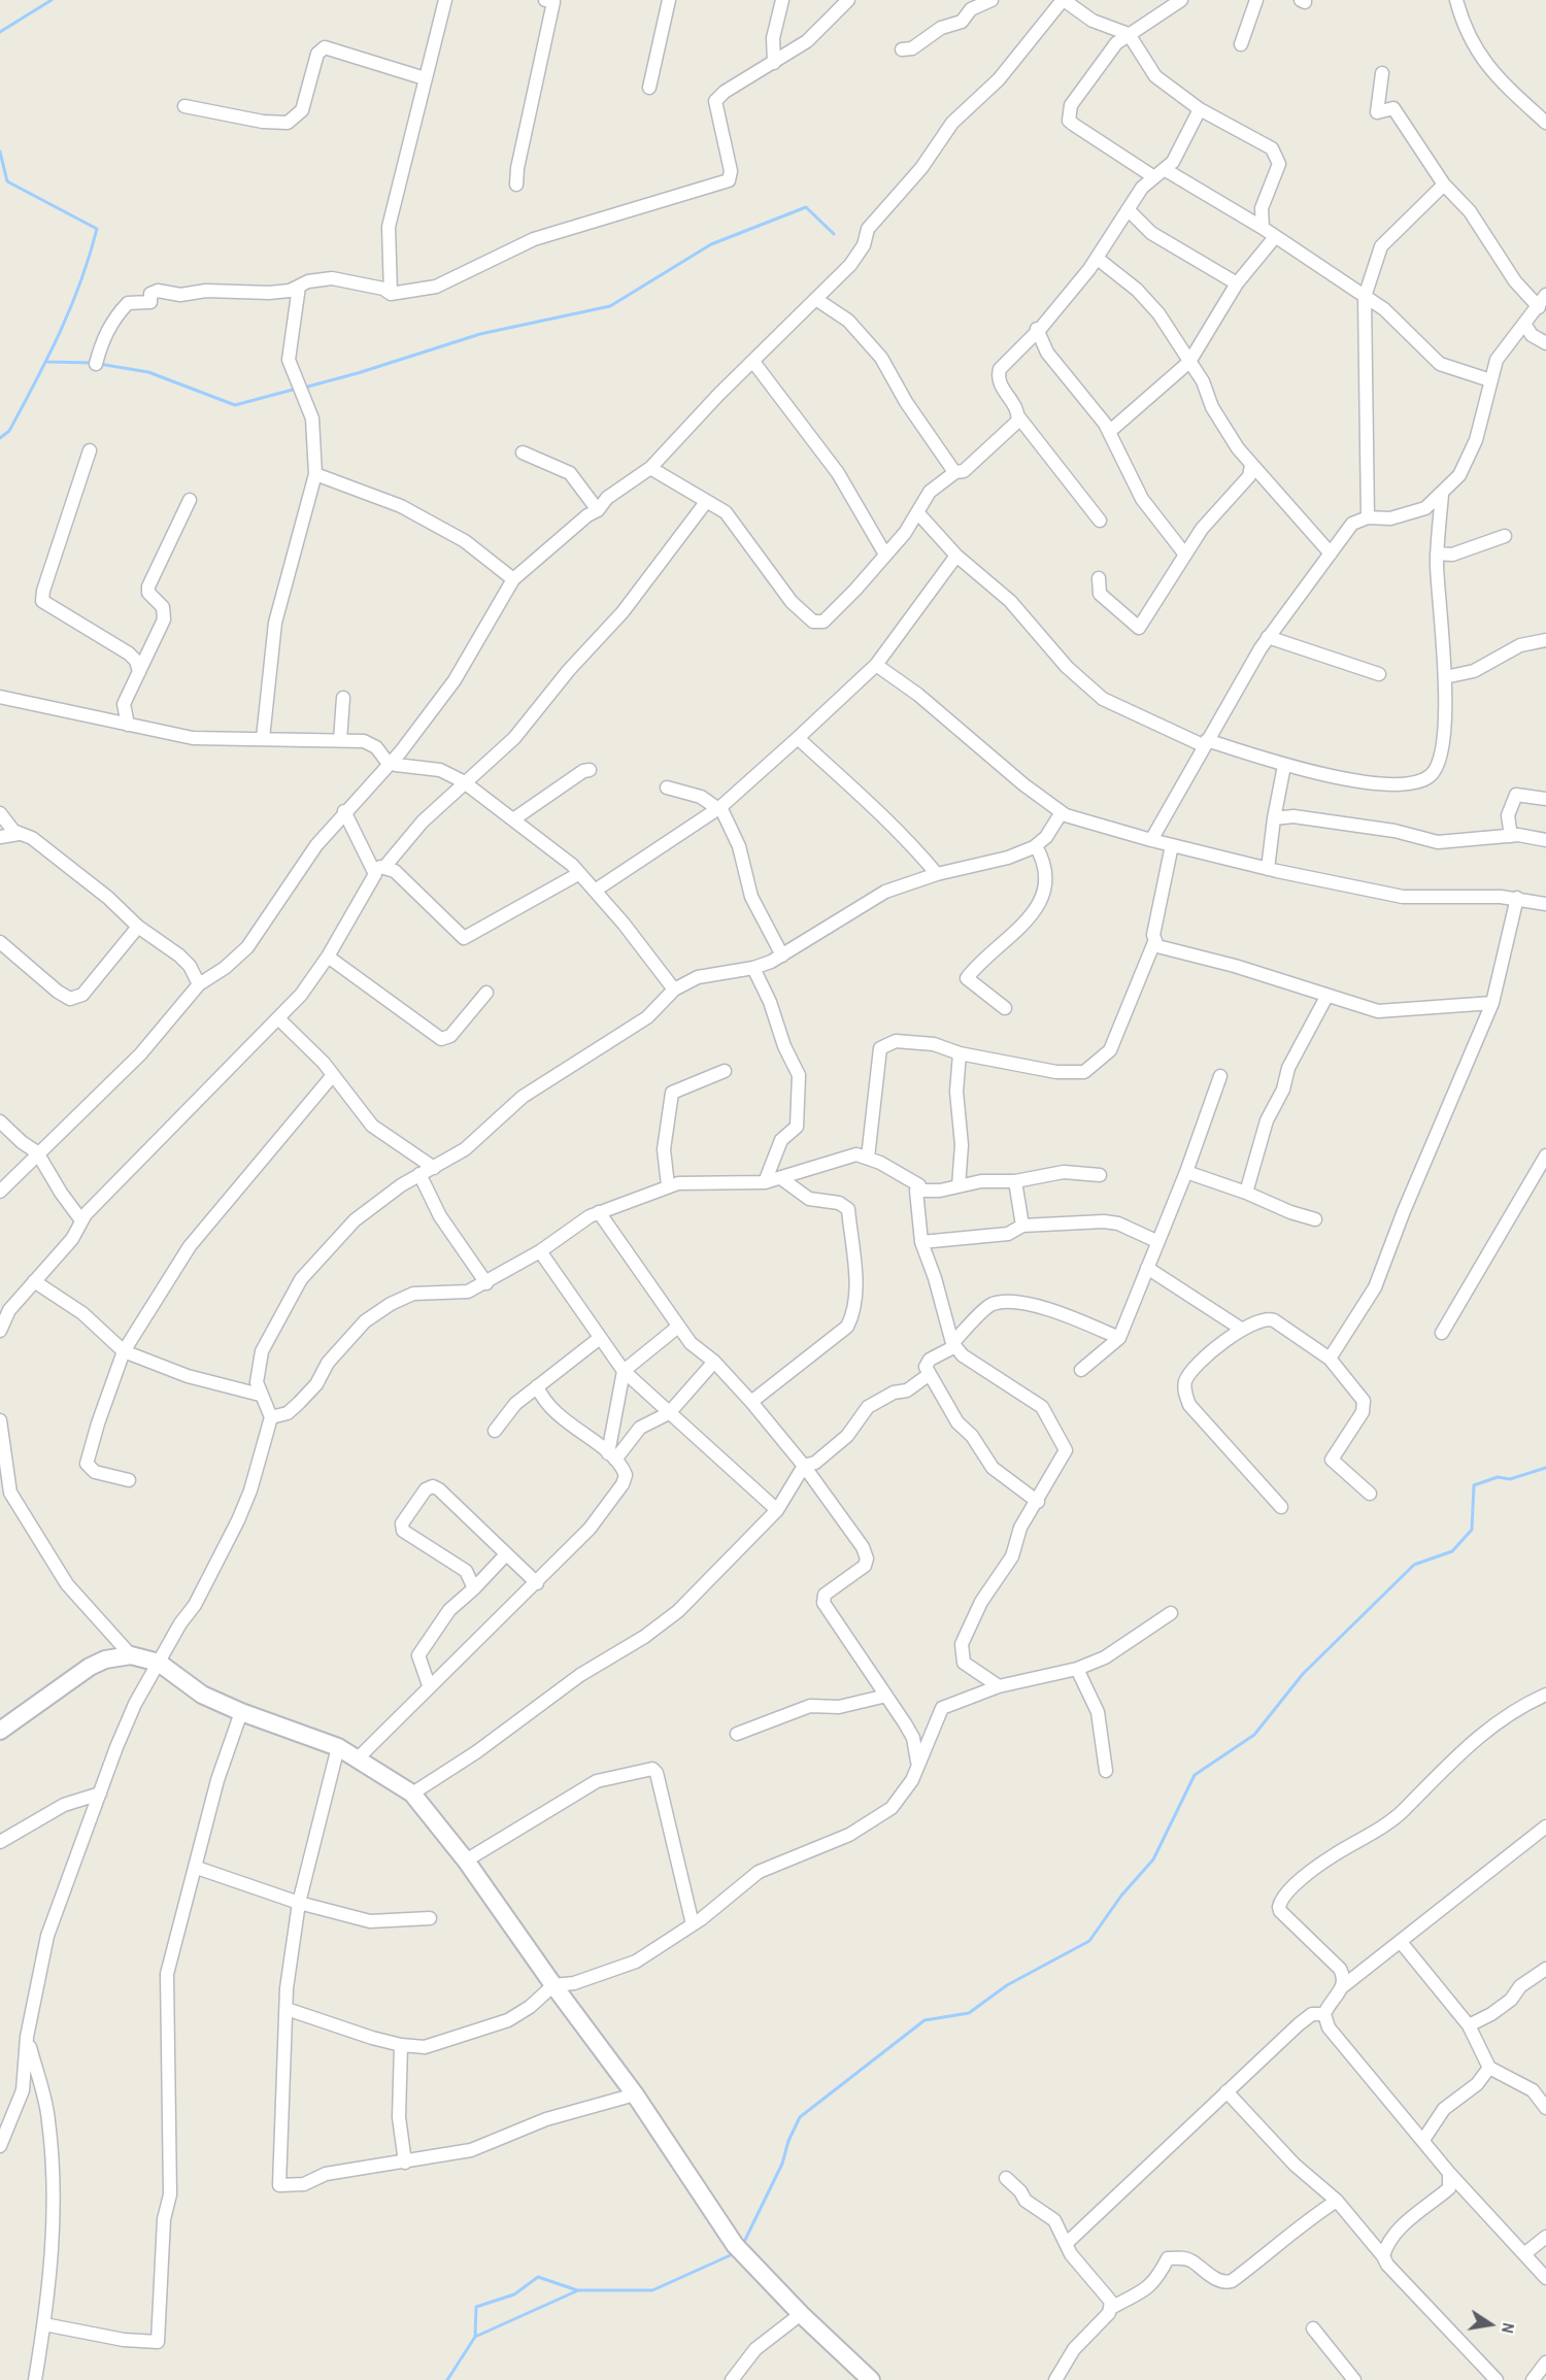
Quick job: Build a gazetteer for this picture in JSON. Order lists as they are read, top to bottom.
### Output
{
  "north": "right"
}
